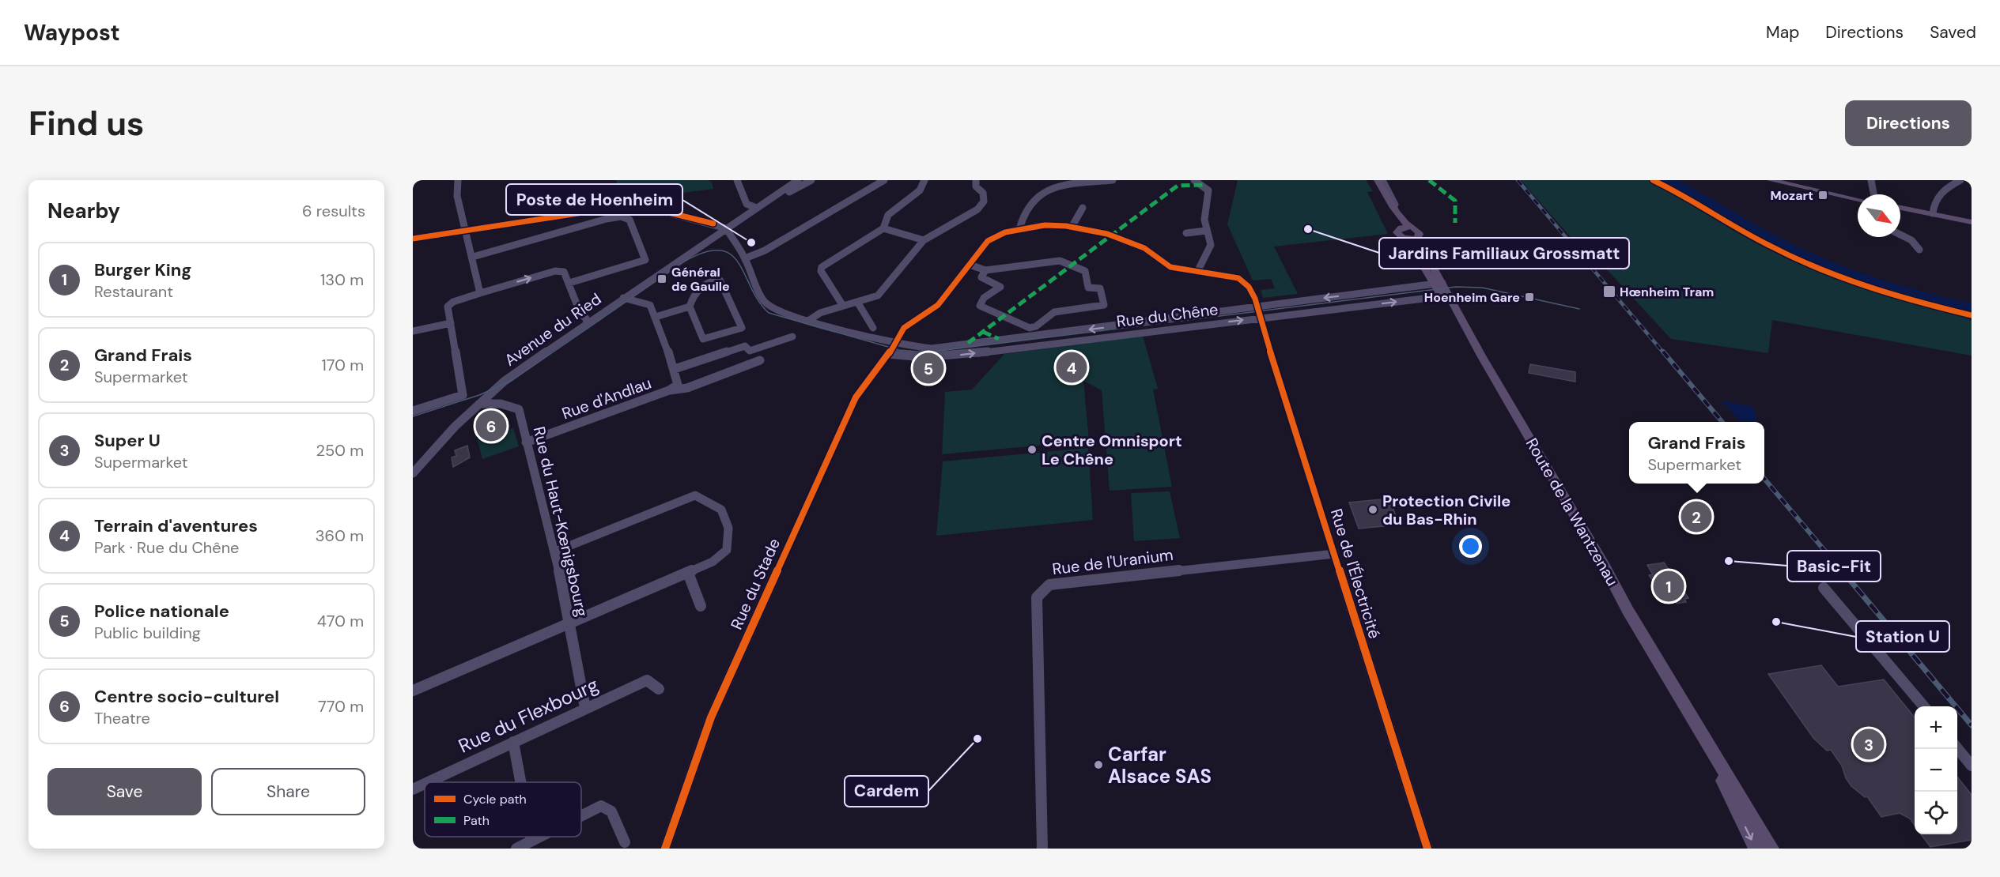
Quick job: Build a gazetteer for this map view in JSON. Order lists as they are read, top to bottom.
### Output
{
  "streets": {
    "main road": ["Route de la Wantzenau"],
    "street": [
      "Rue du Chêne",
      "Avenue du Ried",
      "Rue d'Andlau",
      "Rue du Haut-Kœnigsbourg",
      "Rue de l'Uranium",
      "Rue de l'Électricité",
      "Rue du Stade",
      "Rue du Flexbourg"
    ]
  },
  "crossings": [
    ["Rue du Chêne", "Avenue du Ried"],
    ["Rue du Chêne", "Route de la Wantzenau"],
    ["Rue du Chêne", "Rue de l'Électricité"],
    ["Rue du Chêne", "Rue du Stade"],
    ["Avenue du Ried", "Rue d'Andlau"],
    ["Avenue du Ried", "Rue du Haut-Kœnigsbourg"],
    ["Rue d'Andlau", "Rue du Haut-Kœnigsbourg"],
    ["Rue du Haut-Kœnigsbourg", "Rue du Flexbourg"],
    ["Rue de l'Uranium", "Rue de l'Électricité"]
  ],
  "places": {
    "transit": [
      "Mozart",
      "Général de Gaulle",
      "Hœnheim Tram",
      "Hoenheim Gare"
    ],
    "other": [
      "Jardins Familiaux Grossmatt",
      "Poste de Hoenheim",
      "Centre Omnisport Le Chêne",
      "Protection Civile du Bas-Rhin",
      "Basic-Fit",
      "Station U",
      "Cardem",
      "Carfar Alsace SAS"
    ]
  },
  "legend": ["Cycle path", "Path"],
  "north": "bottom right",
  "page": {
    "header": "Waypost",
    "nav": ["Map", "Directions", "Saved"],
    "buttons": [
      "Directions",
      ["Save", "Share"]
    ],
    "title": "Find us",
    "heading": ["Nearby", "6 results"],
    "list": [
      {
        "mark": "1",
        "name": "Burger King",
        "note": "Restaurant",
        "value": "130 m"
      },
      {
        "mark": "2",
        "name": "Grand Frais",
        "note": "Supermarket",
        "value": "170 m"
      },
      {
        "mark": "3",
        "name": "Super U",
        "note": "Supermarket",
        "value": "250 m"
      },
      {
        "mark": "4",
        "name": "Terrain d'aventures",
        "note": "Park · Rue du Chêne",
        "value": "360 m"
      },
      {
        "mark": "5",
        "name": "Police nationale",
        "note": "Public building",
        "value": "470 m"
      },
      {
        "mark": "6",
        "name": "Centre socio-culturel",
        "note": "Theatre",
        "value": "770 m"
      }
    ],
    "pins": [
      "4",
      "5",
      "6",
      "2",
      "1",
      "3"
    ],
    "popup": ["Grand Frais", "Supermarket"],
    "map_buttons": ["+", "−"]
  }
}
